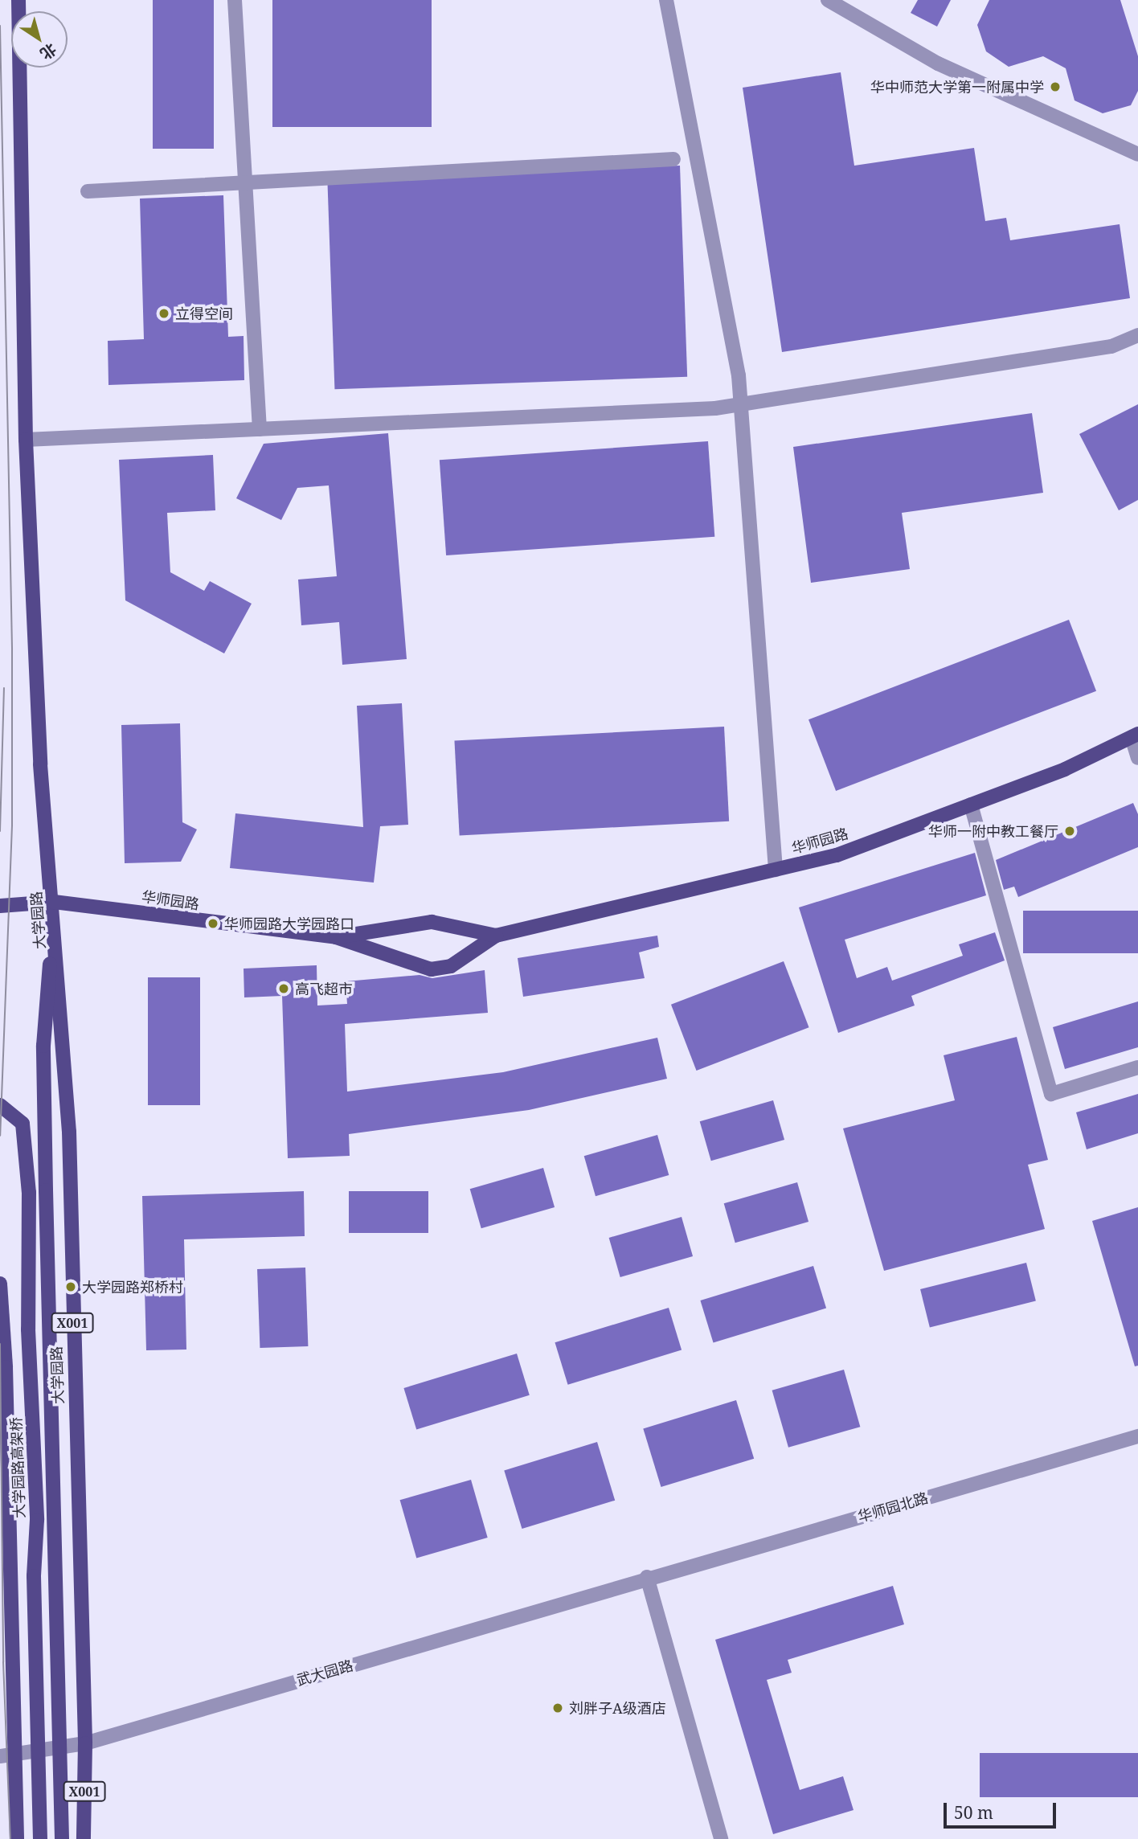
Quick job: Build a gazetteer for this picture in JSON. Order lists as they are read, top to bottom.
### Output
{
  "streets": {
    "main road": [
      "华师园路",
      "大学园路",
      "X001",
      "大学园路高架桥"
    ],
    "street": ["华师园北路", "武大园路"]
  },
  "crossings": [
    ["华师园路", "大学园路"],
    ["大学园路", "武大园路"],
    ["华师园北路", "武大园路"]
  ],
  "places": [
    "华中师范大学第一附属中学",
    "立得空间",
    "华师一附中教工餐厅",
    "华师园路大学园路口",
    "高飞超市",
    "大学园路郑桥村",
    "刘胖子A级酒店"
  ],
  "scale_bar": "50 m",
  "north": "bottom right"
}
